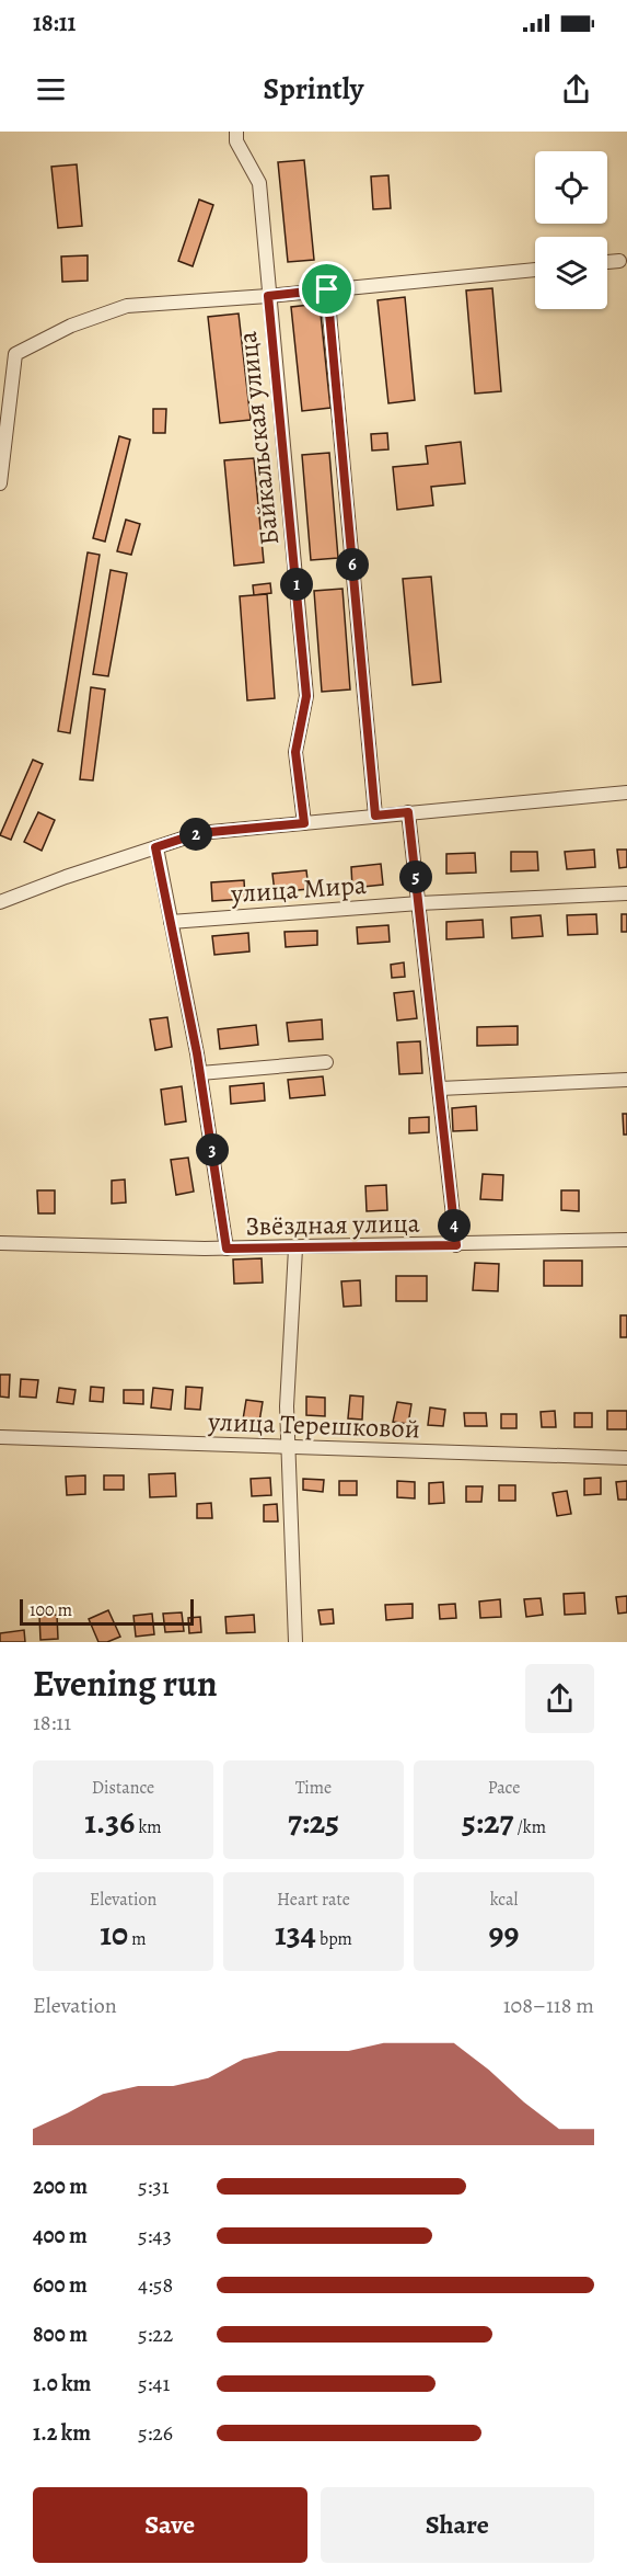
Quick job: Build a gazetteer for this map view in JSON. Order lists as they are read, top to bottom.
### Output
{
  "streets": {
    "street": [
      "Байкальская улица",
      "улица Мира",
      "Звёздная улица",
      "улица Терешковой"
    ]
  },
  "scale_bar": "100 m",
  "page": {
    "status": "18:11",
    "header": "Sprintly",
    "pins": [
      "6",
      "1",
      "2",
      "5",
      "3",
      "4"
    ],
    "scale": "100 m",
    "heading": ["Evening run", "18:11"],
    "stats": [
      ["Distance", "1.36 km"],
      ["Time", "7:25"],
      ["Pace", "5:27 /km"],
      ["Elevation", "10 m"],
      ["Heart rate", "134 bpm"],
      ["kcal", "99"]
    ],
    "chart": ["Elevation", "108–118 m"],
    "list": [
      {
        "name": "200 m",
        "note": "5:31"
      },
      {
        "name": "400 m",
        "note": "5:43"
      },
      {
        "name": "600 m",
        "note": "4:58"
      },
      {
        "name": "800 m",
        "note": "5:22"
      },
      {
        "name": "1.0 km",
        "note": "5:41"
      },
      {
        "name": "1.2 km",
        "note": "5:26"
      }
    ],
    "buttons": ["Save", "Share"]
  }
}
